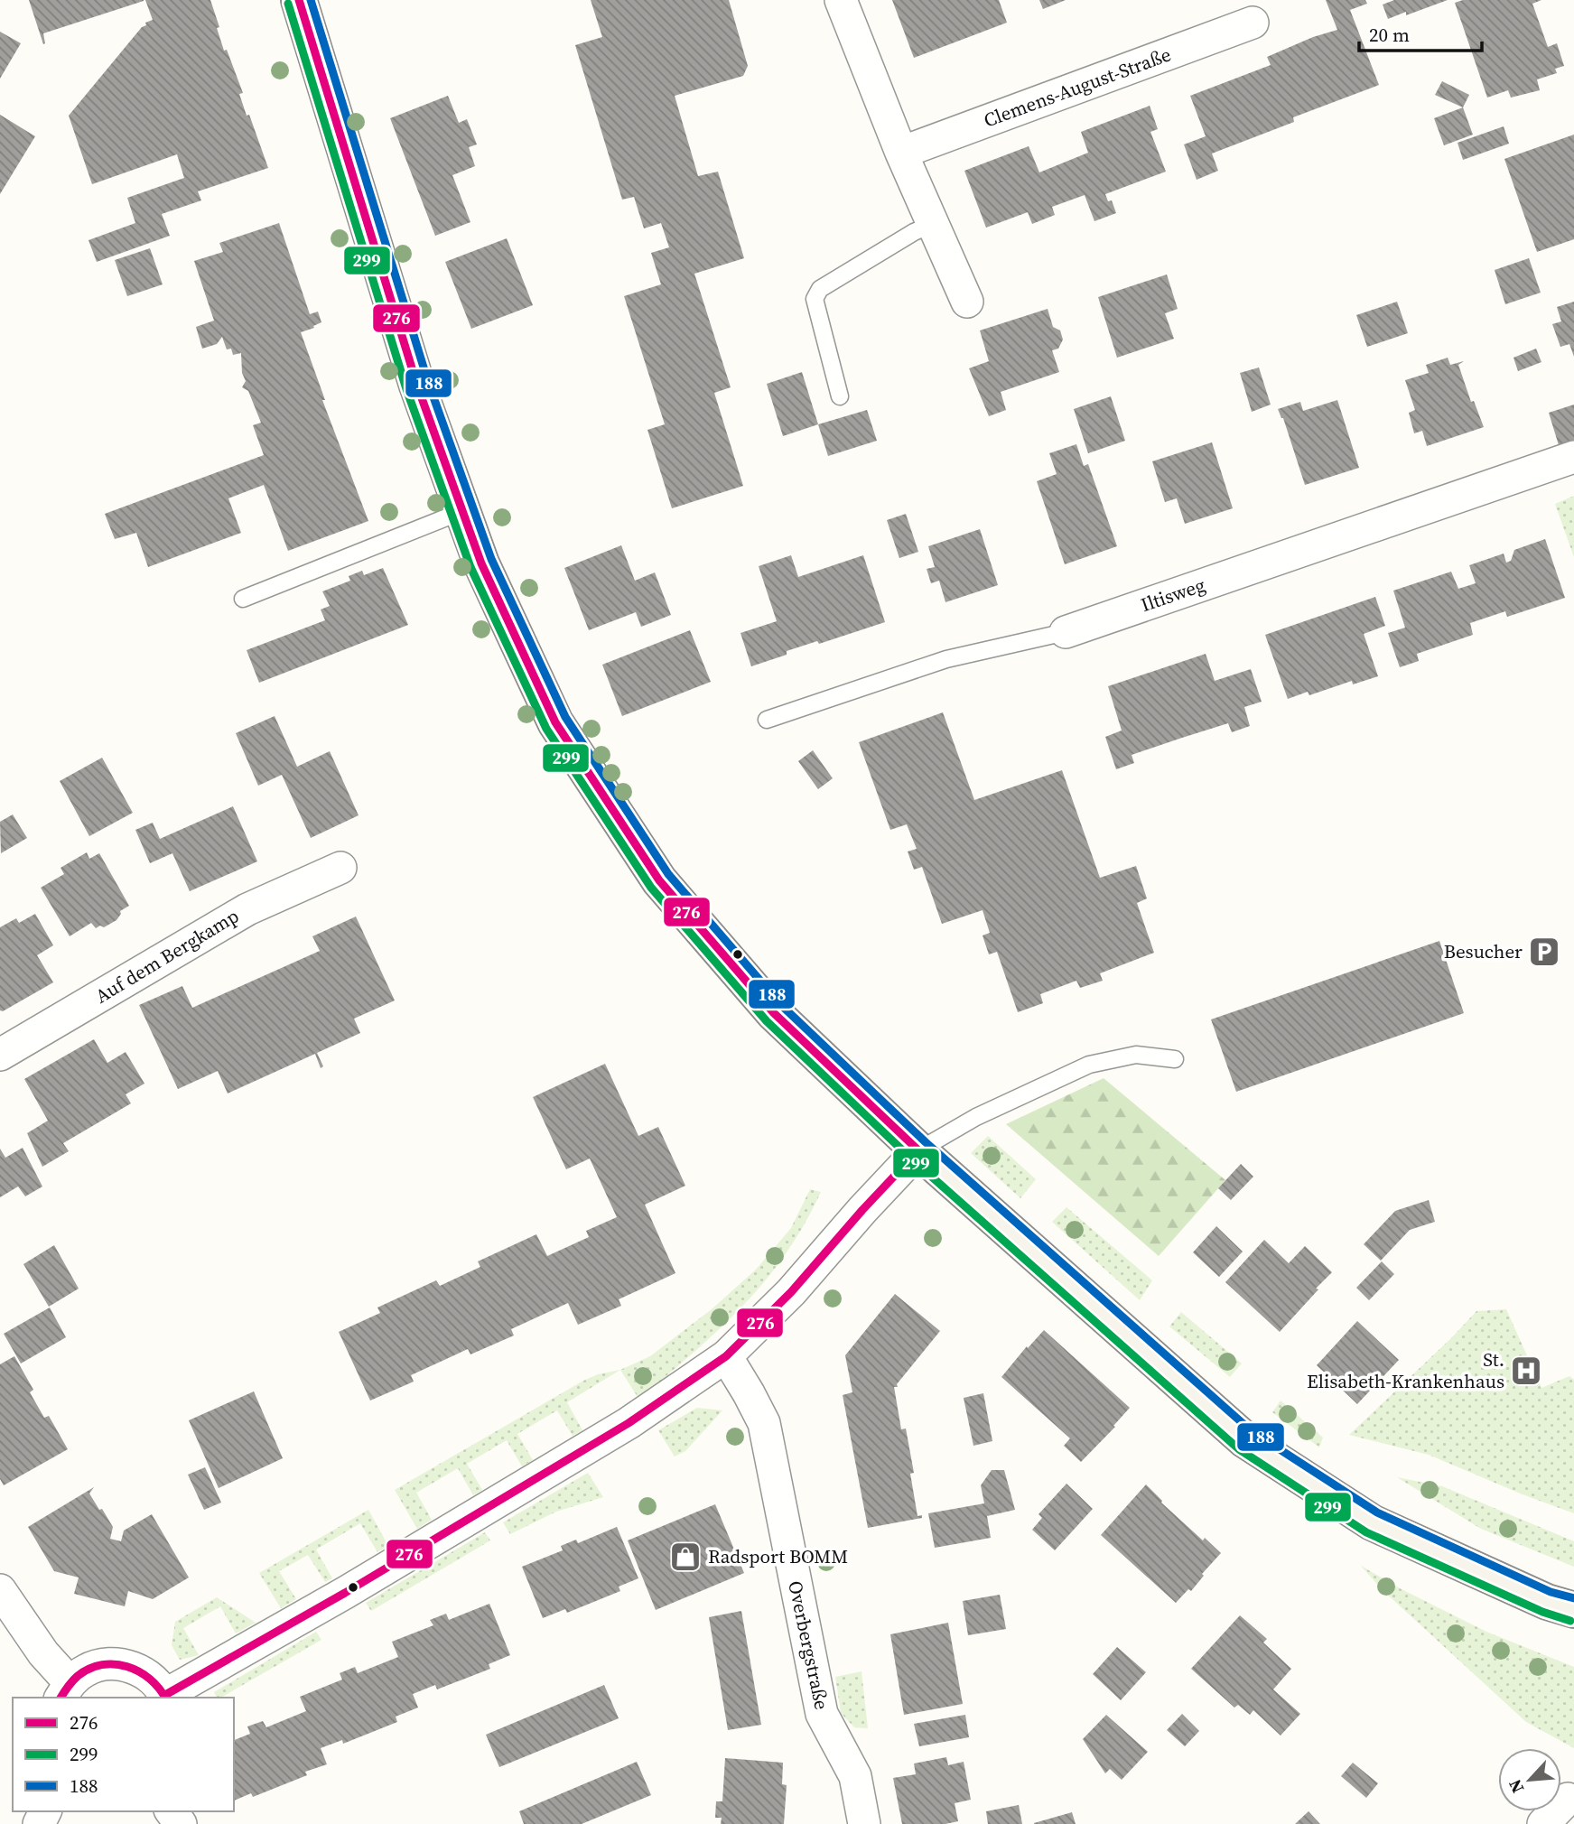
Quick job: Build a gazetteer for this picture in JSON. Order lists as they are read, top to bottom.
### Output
{
  "streets": {
    "street": [
      "Clemens-August-Straße",
      "Iltisweg",
      "Auf dem Bergkamp",
      "Overbergstraße"
    ]
  },
  "places": {
    "parking": ["Besucher"],
    "hospital": ["St. Elisabeth-Krankenhaus"],
    "shop": ["Radsport BOMM"]
  },
  "lines": ["transit line 276", "transit line 188", "transit line 299"],
  "legend": ["276", "299", "188"],
  "scale_bar": "20 m",
  "north": "bottom left"
}
